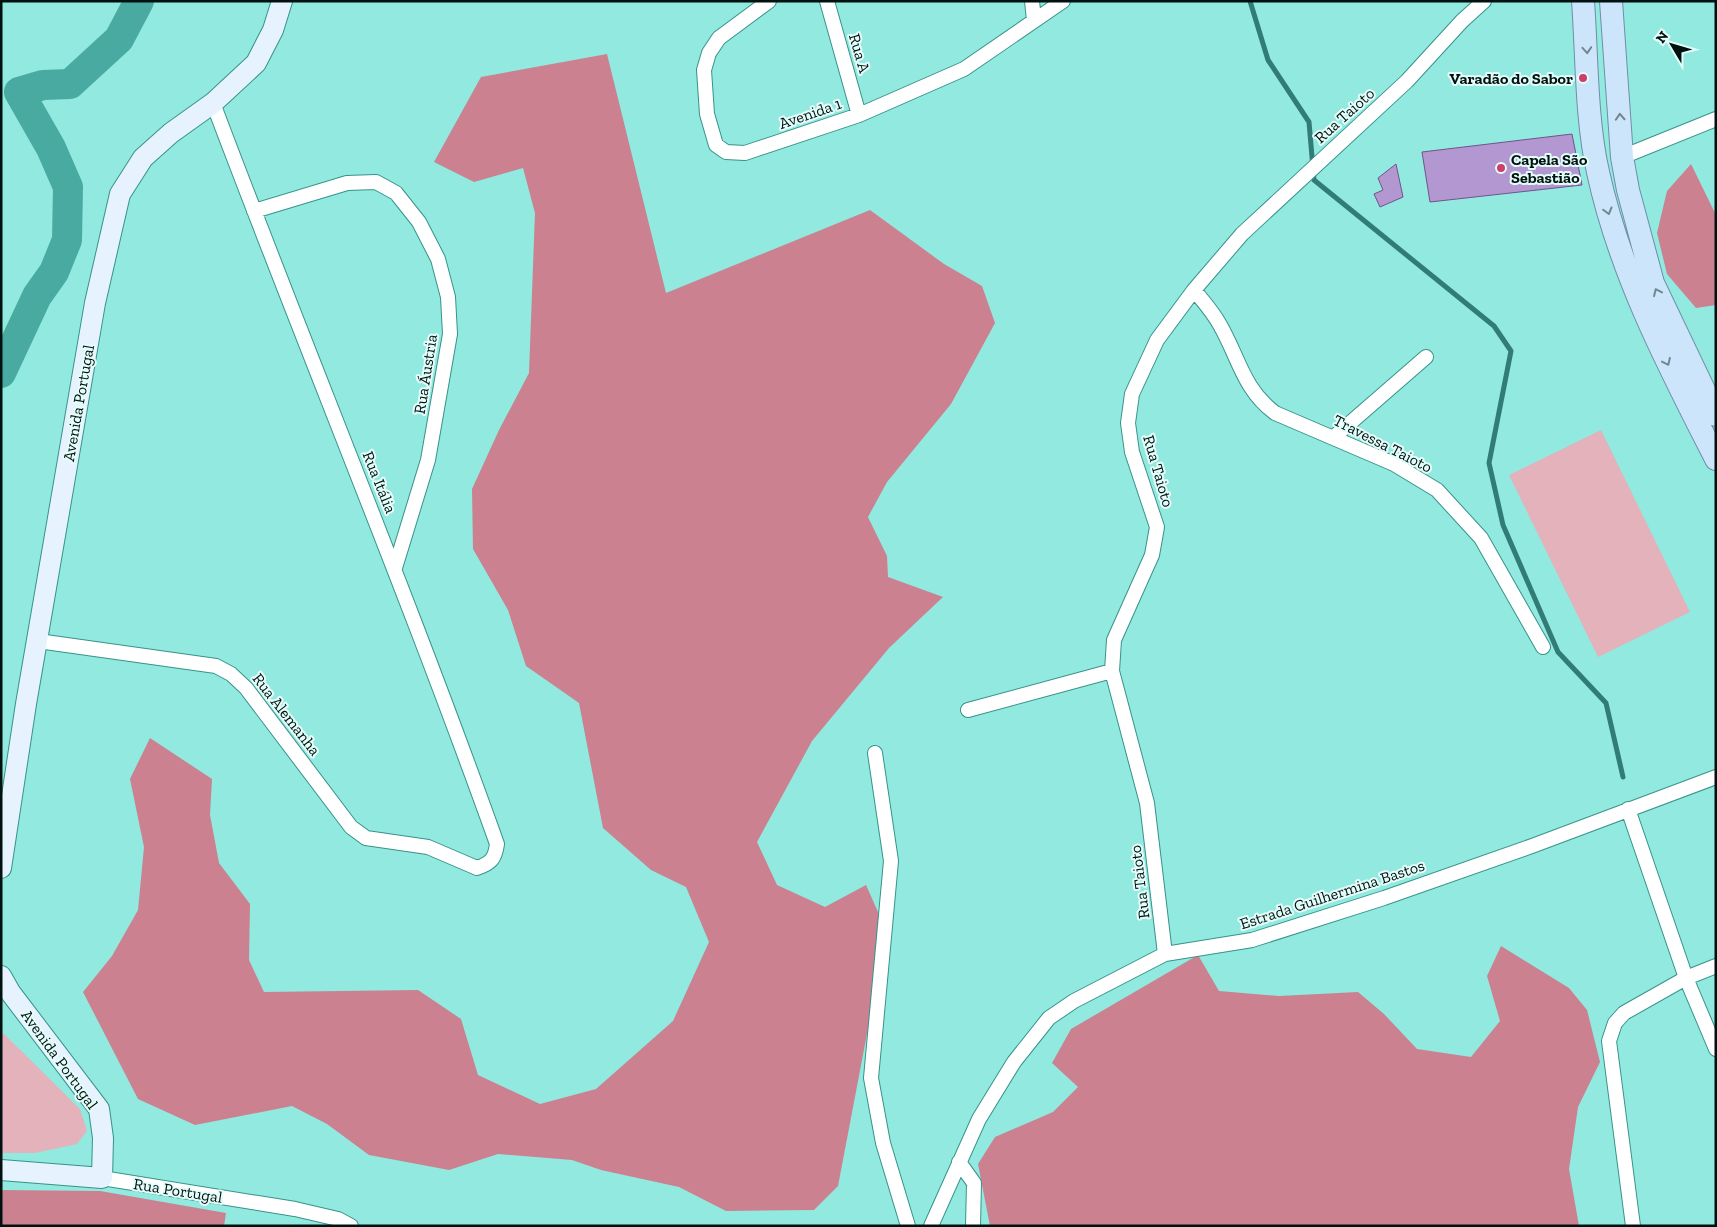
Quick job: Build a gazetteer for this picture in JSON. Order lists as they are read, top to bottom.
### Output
{
  "streets": {
    "street": [
      "Rua A",
      "Avenida 1",
      "Rua Taioto",
      "Rua Áustria",
      "Avenida Portugal",
      "Travessa Taioto",
      "Rua Itália",
      "Rua Alemanha",
      "Estrada Guilhermina Bastos",
      "Rua Portugal"
    ]
  },
  "crossings": [
    ["Rua A", "Avenida 1"],
    ["Rua Taioto", "Travessa Taioto"],
    ["Rua Taioto", "Estrada Guilhermina Bastos"],
    ["Rua Áustria", "Rua Itália"],
    ["Avenida Portugal", "Rua Itália"],
    ["Avenida Portugal", "Rua Alemanha"],
    ["Avenida Portugal", "Rua Portugal"],
    ["Rua Itália", "Rua Alemanha"]
  ],
  "places": ["Varadão do Sabor", "Capela São Sebastião"],
  "north": "top left"
}
